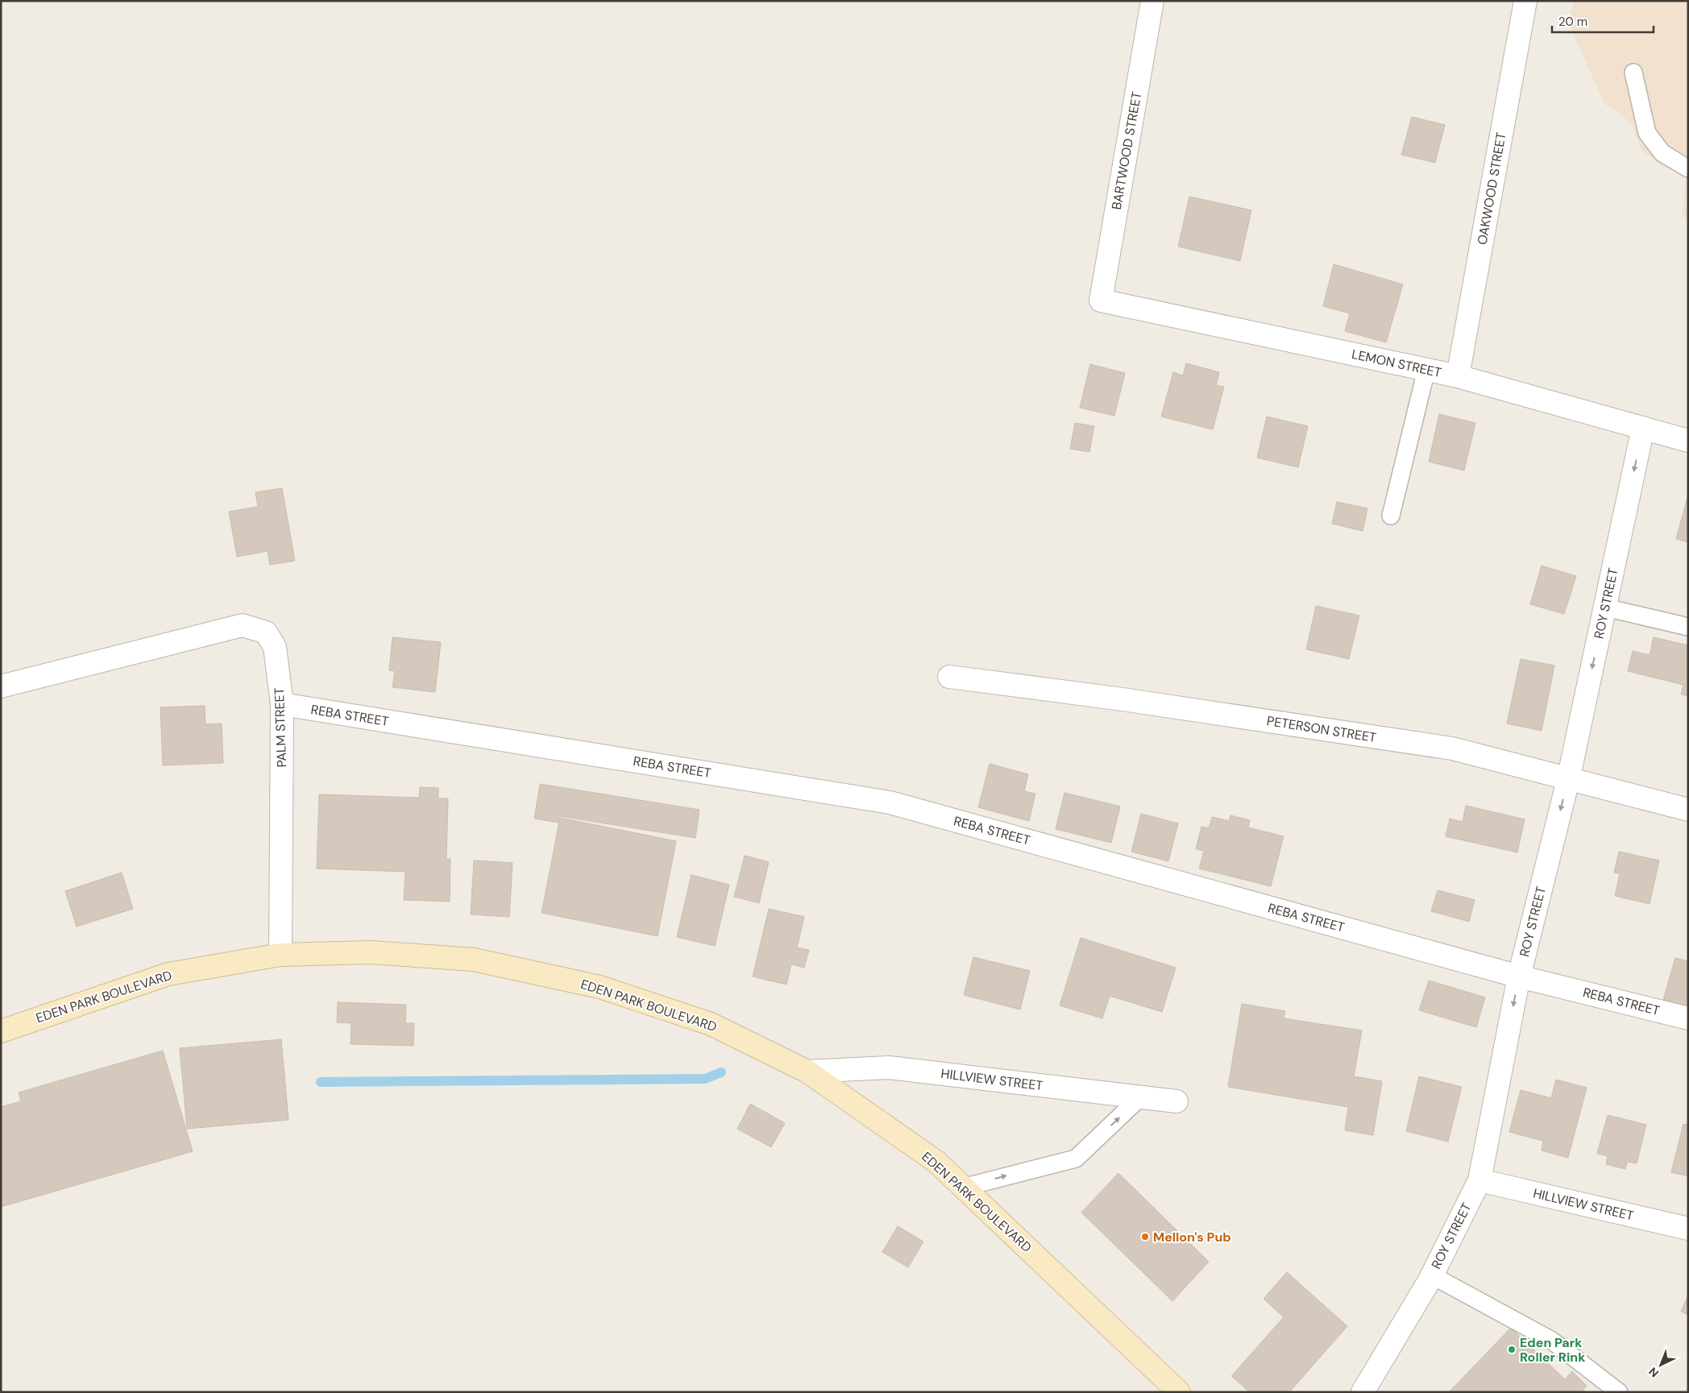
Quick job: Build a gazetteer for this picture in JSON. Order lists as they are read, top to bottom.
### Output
{
  "streets": {
    "main road": ["EDEN PARK BOULEVARD"],
    "street": [
      "BARTWOOD STREET",
      "OAKWOOD STREET",
      "LEMON STREET",
      "ROY STREET",
      "REBA STREET",
      "PALM STREET",
      "PETERSON STREET",
      "HILLVIEW STREET"
    ]
  },
  "crossings": [
    ["BARTWOOD STREET", "LEMON STREET"],
    ["OAKWOOD STREET", "LEMON STREET"],
    ["LEMON STREET", "ROY STREET"],
    ["ROY STREET", "REBA STREET"],
    ["ROY STREET", "PETERSON STREET"],
    ["ROY STREET", "HILLVIEW STREET"],
    ["REBA STREET", "PALM STREET"],
    ["PALM STREET", "EDEN PARK BOULEVARD"],
    ["EDEN PARK BOULEVARD", "HILLVIEW STREET"]
  ],
  "one_way": ["ROY STREET"],
  "places": ["Mellon's Pub", "Eden Park Roller Rink"],
  "scale_bar": "20 m",
  "north": "bottom left"
}
